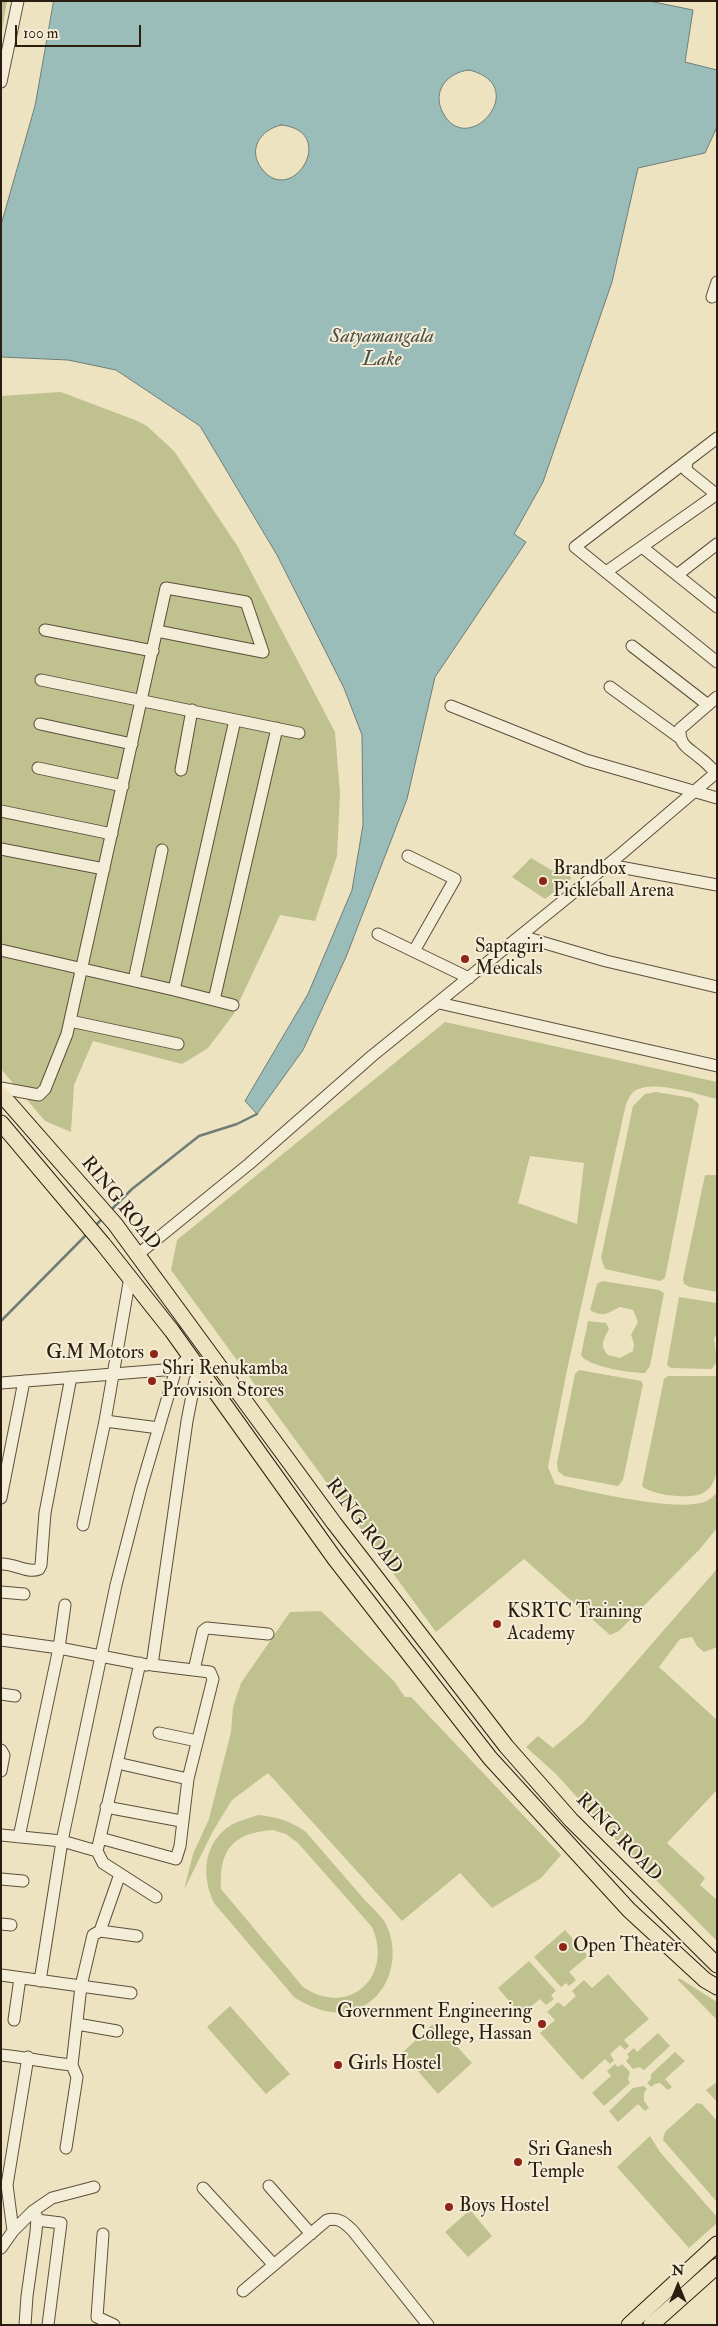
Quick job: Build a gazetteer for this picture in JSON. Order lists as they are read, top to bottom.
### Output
{
  "streets": {
    "main road": ["RING ROAD"]
  },
  "water": ["Satyamangala Lake"],
  "places": [
    "Brandbox Pickleball Arena",
    "Saptagiri Medicals",
    "G.M Motors",
    "Shri Renukamba Provision Stores",
    "KSRTC Training Academy",
    "Open Theater",
    "Government Engineering College, Hassan",
    "Girls Hostel",
    "Sri Ganesh Temple",
    "Boys Hostel"
  ],
  "scale_bar": "100 m",
  "north": "top"
}
